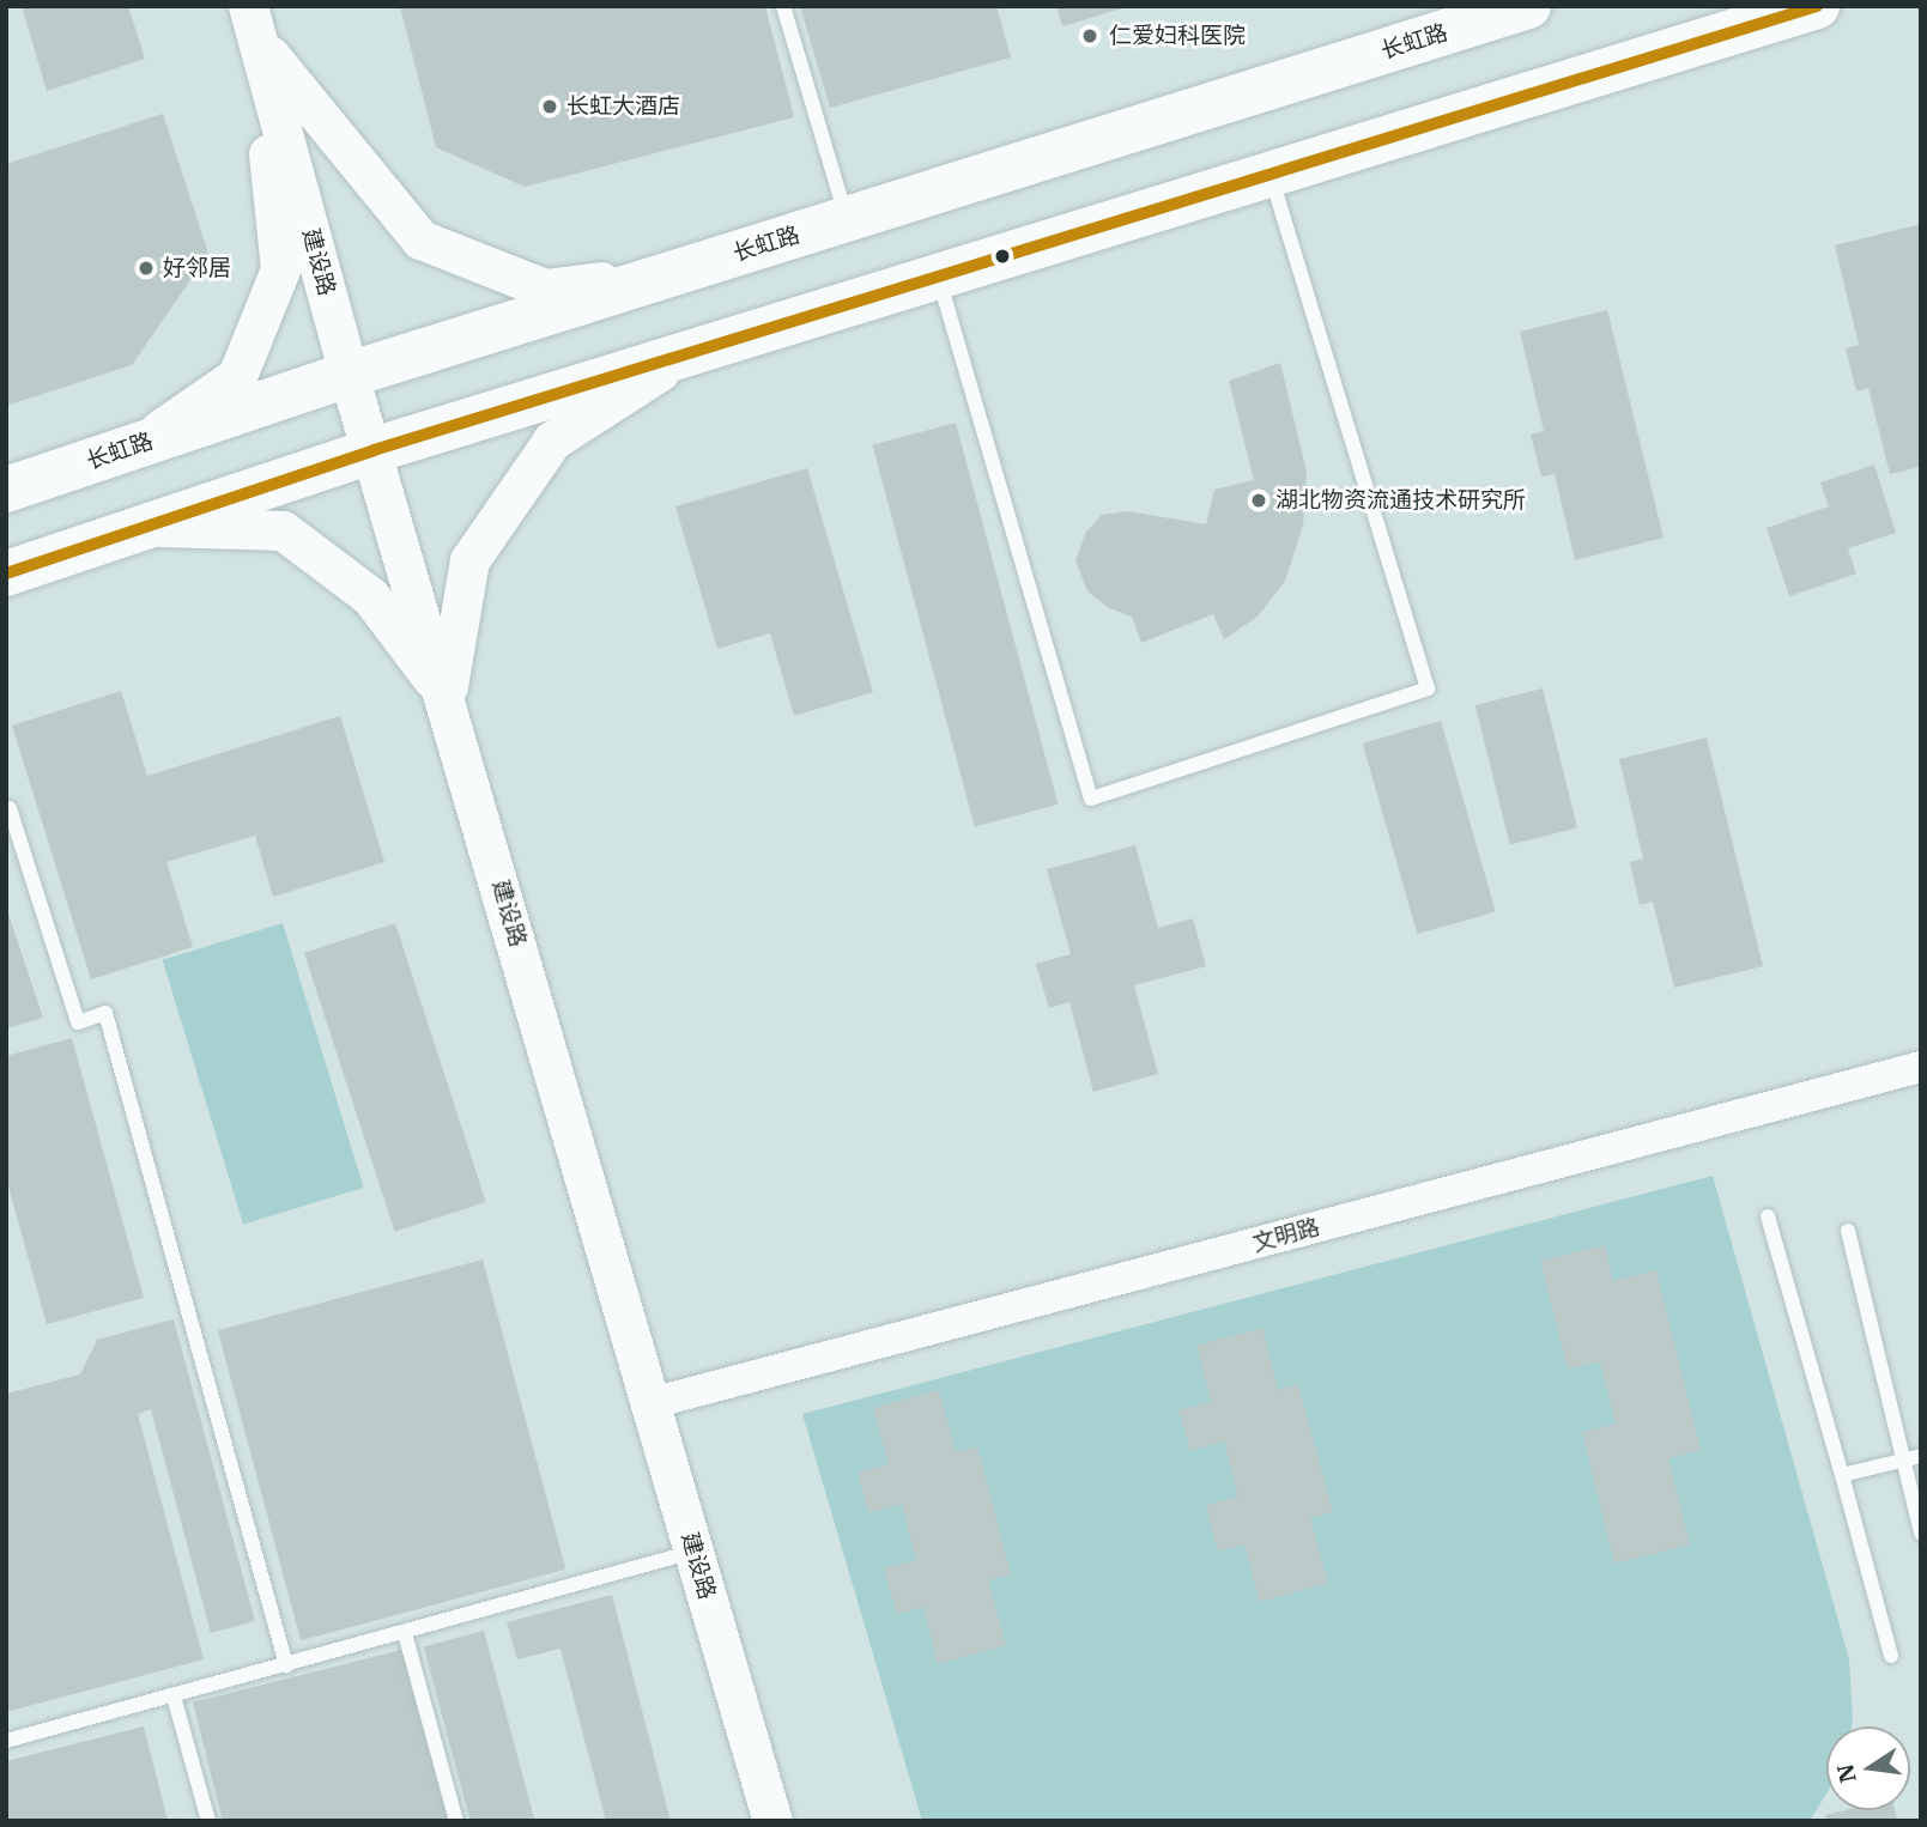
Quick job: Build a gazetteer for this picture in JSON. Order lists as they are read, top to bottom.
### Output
{
  "streets": {
    "highway": ["长虹路"],
    "street": ["建设路", "文明路"]
  },
  "crossings": [
    ["长虹路", "建设路"],
    ["建设路", "文明路"]
  ],
  "places": [
    "仁爱妇科医院",
    "长虹大酒店",
    "好邻居",
    "湖北物资流通技术研究所"
  ],
  "north": "left"
}
